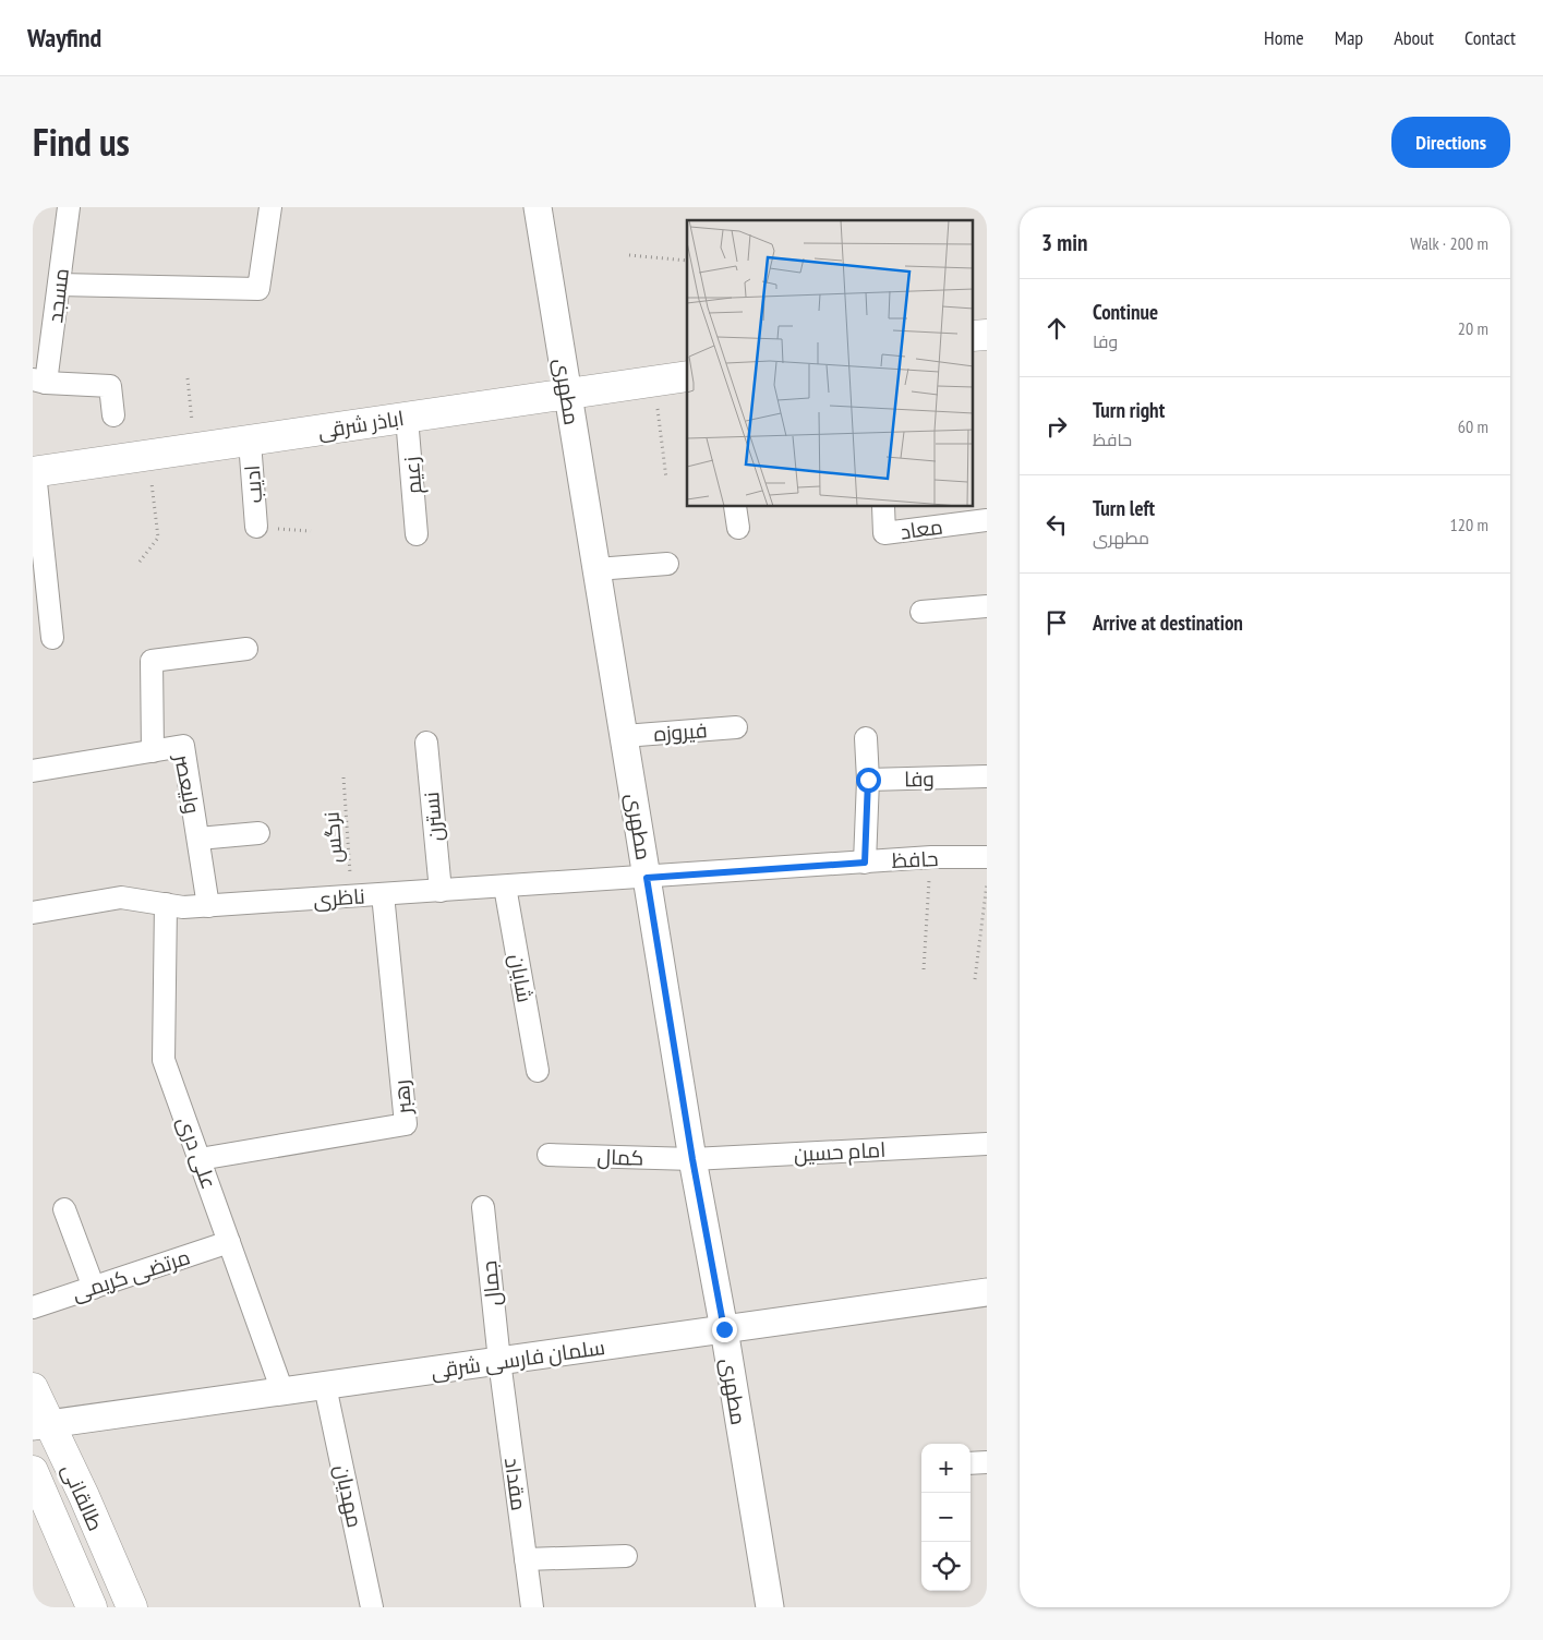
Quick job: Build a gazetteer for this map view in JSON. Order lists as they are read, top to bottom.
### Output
{
  "streets": {
    "main road": ["اباذر شرقی", "طالقانی"],
    "street": [
      "مسجد",
      "مطهری",
      "زعیم",
      "ادیب",
      "معاد",
      "فیروزه",
      "وفا",
      "ولیعصر",
      "نسترن",
      "حافظ",
      "ناظری",
      "شایان",
      "رهبر",
      "امام حسین",
      "علی دری",
      "کمال",
      "مرتضی کریمی",
      "جمال",
      "سلمان فارسی شرقی",
      "مقداد",
      "مهدیان"
    ],
    "path": ["نرگس"]
  },
  "crossings": [
    ["مطهری", "اباذر شرقی"],
    ["مطهری", "فیروزه"],
    ["مطهری", "حافظ"],
    ["مطهری", "ناظری"],
    ["مطهری", "امام حسین"],
    ["مطهری", "کمال"],
    ["مطهری", "سلمان فارسی شرقی"],
    ["اباذر شرقی", "زعیم"],
    ["اباذر شرقی", "ادیب"],
    ["ولیعصر", "ناظری"],
    ["نسترن", "ناظری"],
    ["نرگس", "ناظری"],
    ["حافظ", "ناظری"],
    ["ناظری", "شایان"],
    ["ناظری", "رهبر"],
    ["ناظری", "علی دری"],
    ["رهبر", "علی دری"],
    ["امام حسین", "کمال"],
    ["علی دری", "مرتضی کریمی"],
    ["علی دری", "سلمان فارسی شرقی"],
    ["جمال", "سلمان فارسی شرقی"],
    ["جمال", "مقداد"],
    ["سلمان فارسی شرقی", "مقداد"],
    ["سلمان فارسی شرقی", "مهدیان"],
    ["سلمان فارسی شرقی", "طالقانی"]
  ],
  "page": {
    "header": "Wayfind",
    "nav": [
      "Home",
      "Map",
      "About",
      "Contact"
    ],
    "title": "Find us",
    "buttons": "Directions",
    "heading": ["3 min", "Walk · 200 m"],
    "list": [
      ["Continue", "وفا", "20 m"],
      ["Turn right", "حافظ", "60 m"],
      ["Turn left", "مطهری", "120 m"],
      "Arrive at destination"
    ],
    "map_buttons": ["+", "−"]
  }
}
